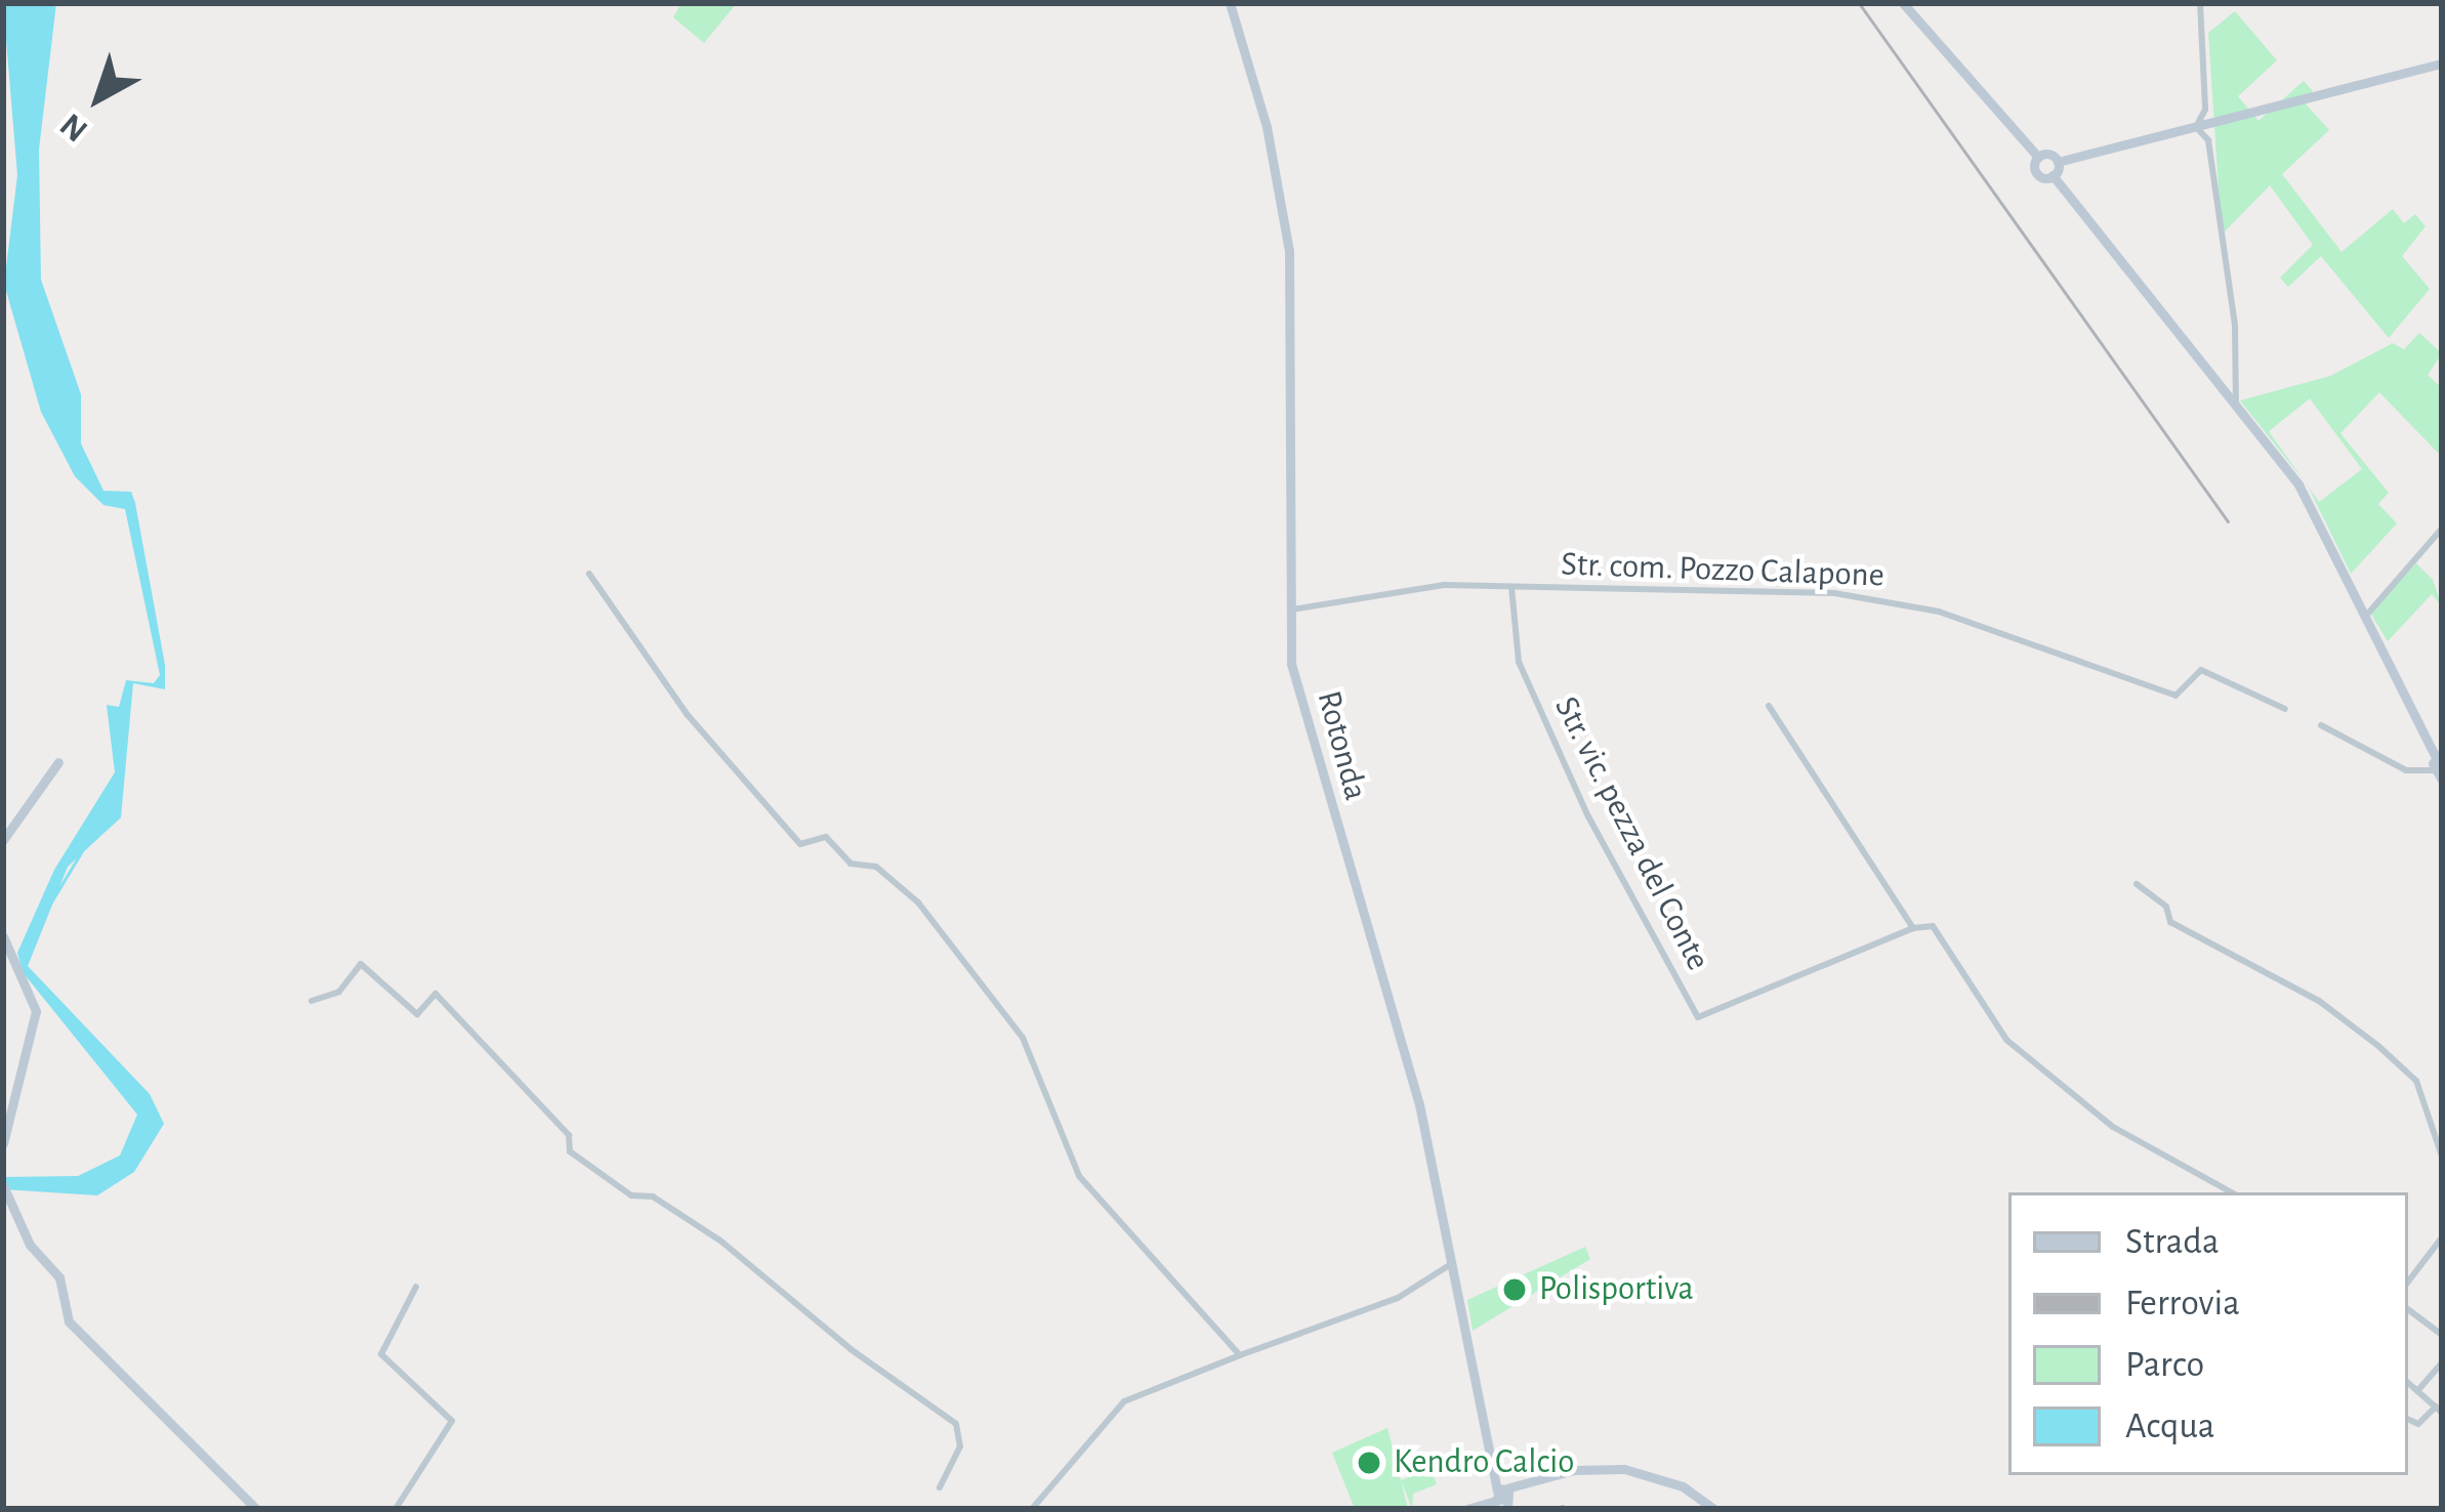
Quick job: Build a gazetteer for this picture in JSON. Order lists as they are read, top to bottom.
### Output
{
  "streets": {
    "main road": ["Rotonda"],
    "street": ["Str. com. Pozzo Calapone", "Str. vic. pezza del Conte"]
  },
  "crossings": [
    ["Str. com. Pozzo Calapone", "Rotonda"],
    ["Str. com. Pozzo Calapone", "Str. vic. pezza del Conte"]
  ],
  "places": ["Polisportiva", "Kendro Calcio"],
  "legend": [
    "Strada",
    "Ferrovia",
    "Parco",
    "Acqua"
  ],
  "north": "bottom left"
}
